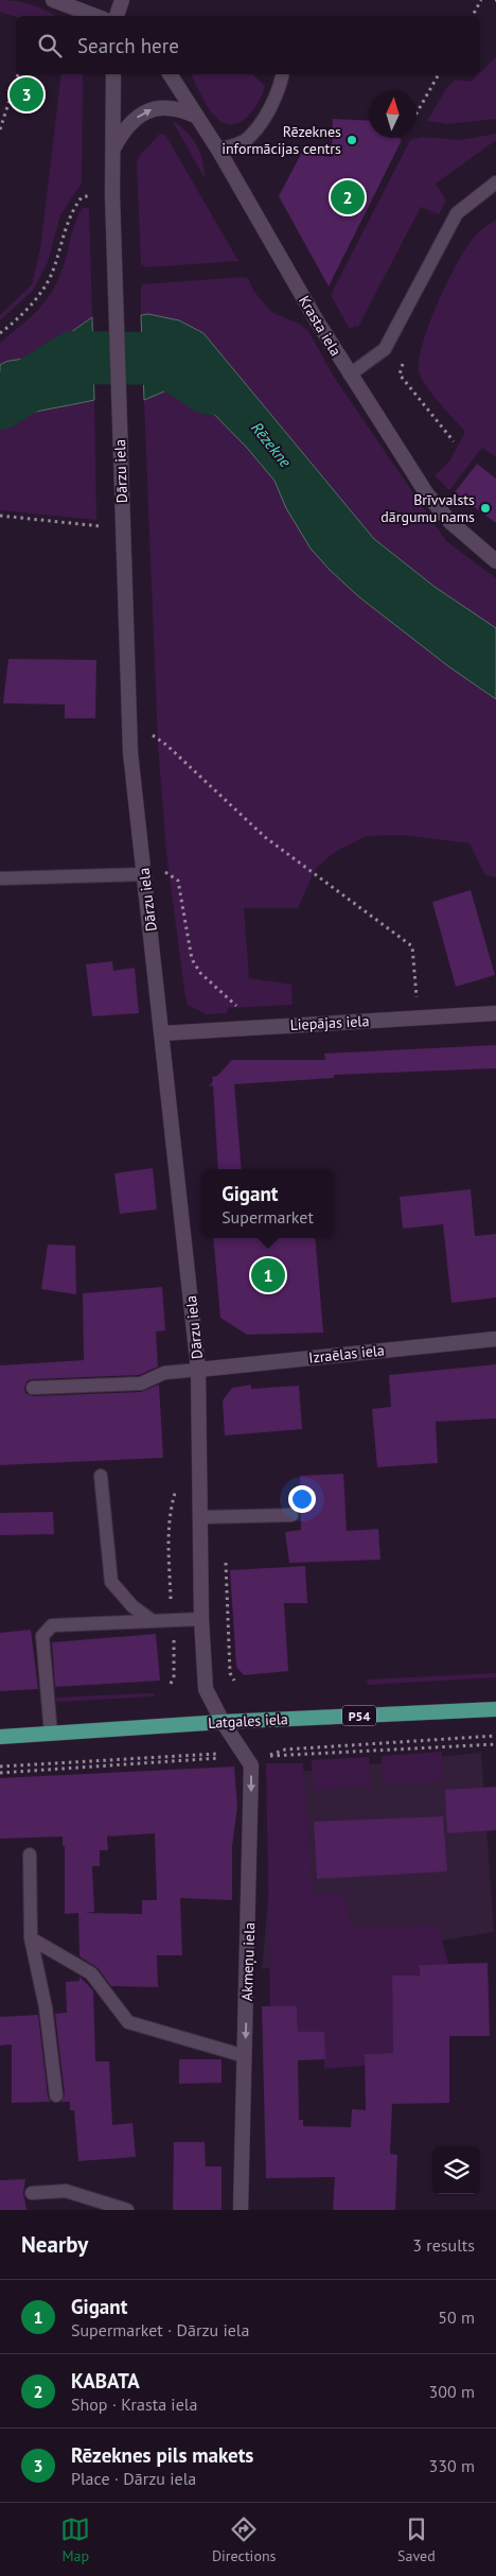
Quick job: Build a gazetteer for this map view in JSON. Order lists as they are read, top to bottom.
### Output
{
  "streets": {
    "main road": ["P54", "Latgales iela"],
    "street": [
      "Krasta iela",
      "Dārzu iela",
      "Liepājas iela",
      "Izraēlas iela",
      "Akmeņu iela"
    ]
  },
  "crossings": [
    ["Dārzu iela", "Liepājas iela"],
    ["Dārzu iela", "Izraēlas iela"],
    ["Dārzu iela", "Latgales iela"],
    ["Dārzu iela", "Akmeņu iela"],
    ["Latgales iela", "Akmeņu iela"]
  ],
  "one_way": ["Akmeņu iela"],
  "water": ["Rēzekne"],
  "places": ["Rēzeknes informācijas centrs", "Brīvvalsts dārgumu nams"],
  "north": "top",
  "page": {
    "search": "Search here",
    "pins": ["3", "2", "1"],
    "popup": ["Gigant", "Supermarket"],
    "heading": ["Nearby", "3 results"],
    "list": [
      {
        "mark": "1",
        "name": "Gigant",
        "note": "Supermarket · Dārzu iela",
        "value": "50 m"
      },
      {
        "mark": "2",
        "name": "KABATA",
        "note": "Shop · Krasta iela",
        "value": "300 m"
      },
      {
        "mark": "3",
        "name": "Rēzeknes pils makets",
        "note": "Place · Dārzu iela",
        "value": "330 m"
      }
    ],
    "nav": ["Map", "Directions", "Saved"]
  }
}
